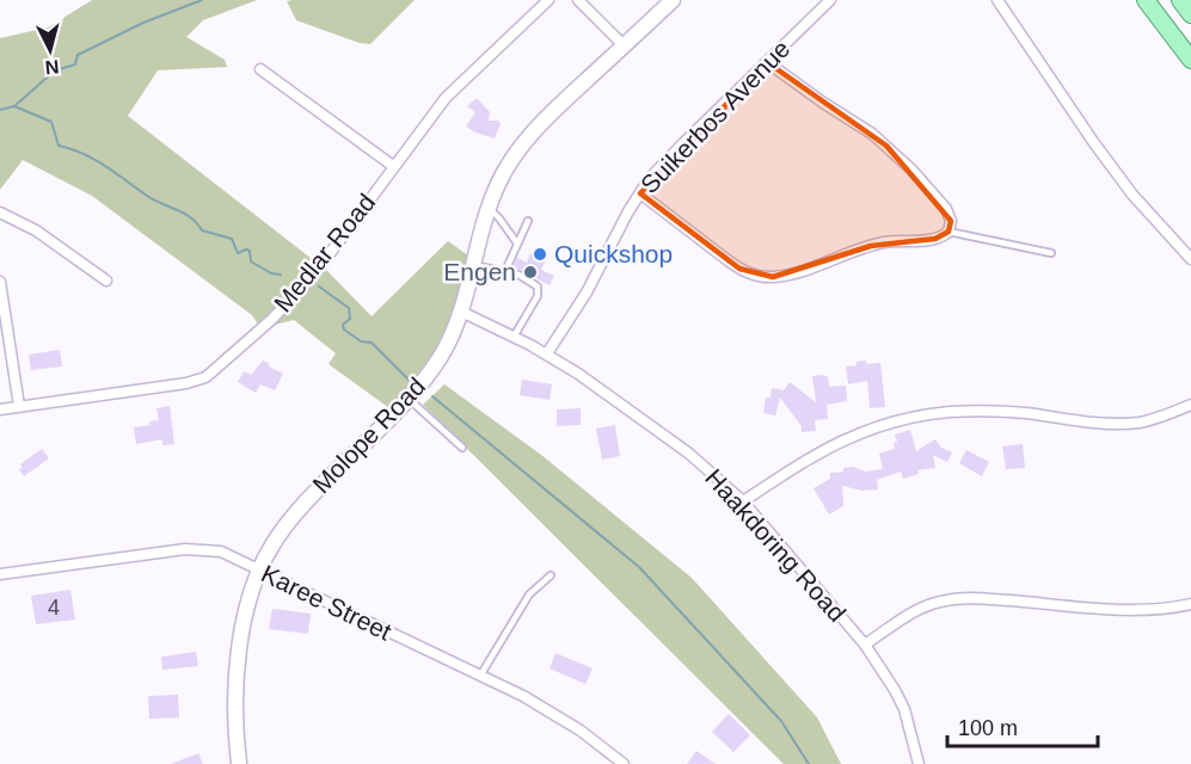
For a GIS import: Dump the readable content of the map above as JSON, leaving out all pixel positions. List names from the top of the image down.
{
  "streets": {
    "street": [
      "Suikerbos Avenue",
      "Medlar Road",
      "Molope Road",
      "Haakdoring Road",
      "Karee Street"
    ]
  },
  "crossings": [
    ["Suikerbos Avenue", "Haakdoring Road"],
    ["Molope Road", "Haakdoring Road"],
    ["Molope Road", "Karee Street"]
  ],
  "places": ["Quickshop", "Engen"],
  "house_numbers": ["4"],
  "scale_bar": "100 m",
  "north": "bottom"
}
